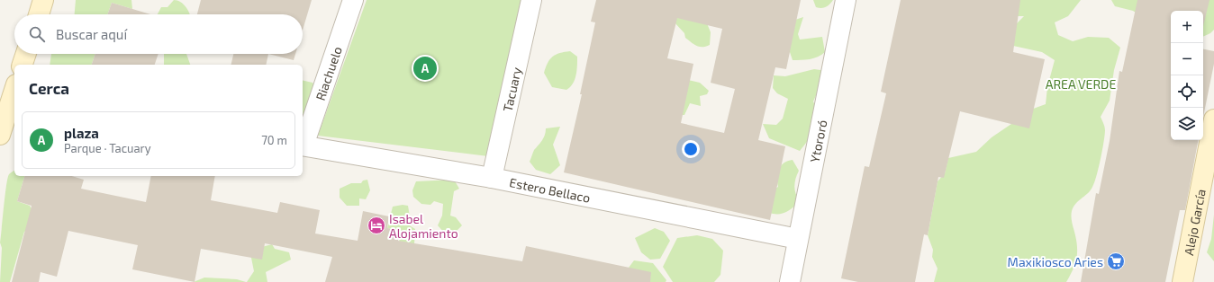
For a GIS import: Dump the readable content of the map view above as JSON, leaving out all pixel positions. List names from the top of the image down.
{
  "streets": {
    "street": [
      "Riachuelo",
      "Tacuary",
      "Ytororó",
      "Estero Bellaco",
      "Alejo García"
    ]
  },
  "crossings": [
    ["Riachuelo", "Estero Bellaco"],
    ["Tacuary", "Estero Bellaco"],
    ["Ytororó", "Estero Bellaco"]
  ],
  "parks": ["AREA VERDE"],
  "places": {
    "hotel": ["Isabel Alojamiento"],
    "supermarket": ["Maxikiosco Aries"]
  },
  "page": {
    "map_buttons": ["+", "−"],
    "search": "Buscar aquí",
    "pins": "A",
    "heading": "Cerca",
    "list": [
      {
        "mark": "A",
        "name": "plaza",
        "note": "Parque · Tacuary",
        "value": "70 m"
      }
    ]
  }
}
